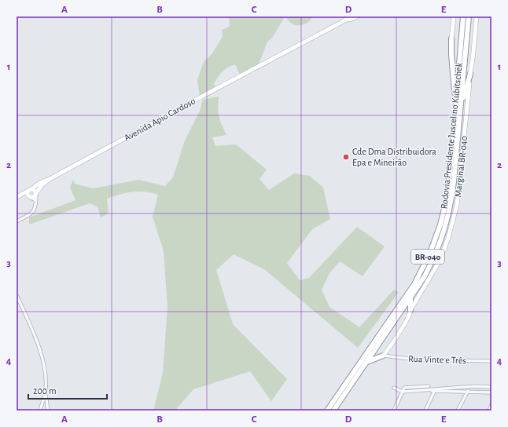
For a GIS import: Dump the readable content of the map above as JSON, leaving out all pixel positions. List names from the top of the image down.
{
  "streets": {
    "highway": ["Rodovia Presidente Juscelino Kubitschek", "BR-040"],
    "street": ["Avenida Apio Cardoso", "Marginal BR-040", "Rua Vinte e Três"]
  },
  "crossings": [
    ["Marginal BR-040", "Rua Vinte e Três"]
  ],
  "places": ["Cde Dma Distribuidora Epa e Mineirão"],
  "scale_bar": "200 m",
  "grid": {
    "columns": [
      "A",
      "B",
      "C",
      "D",
      "E"
    ],
    "rows": [
      "1",
      "2",
      "3",
      "4"
    ]
  }
}
